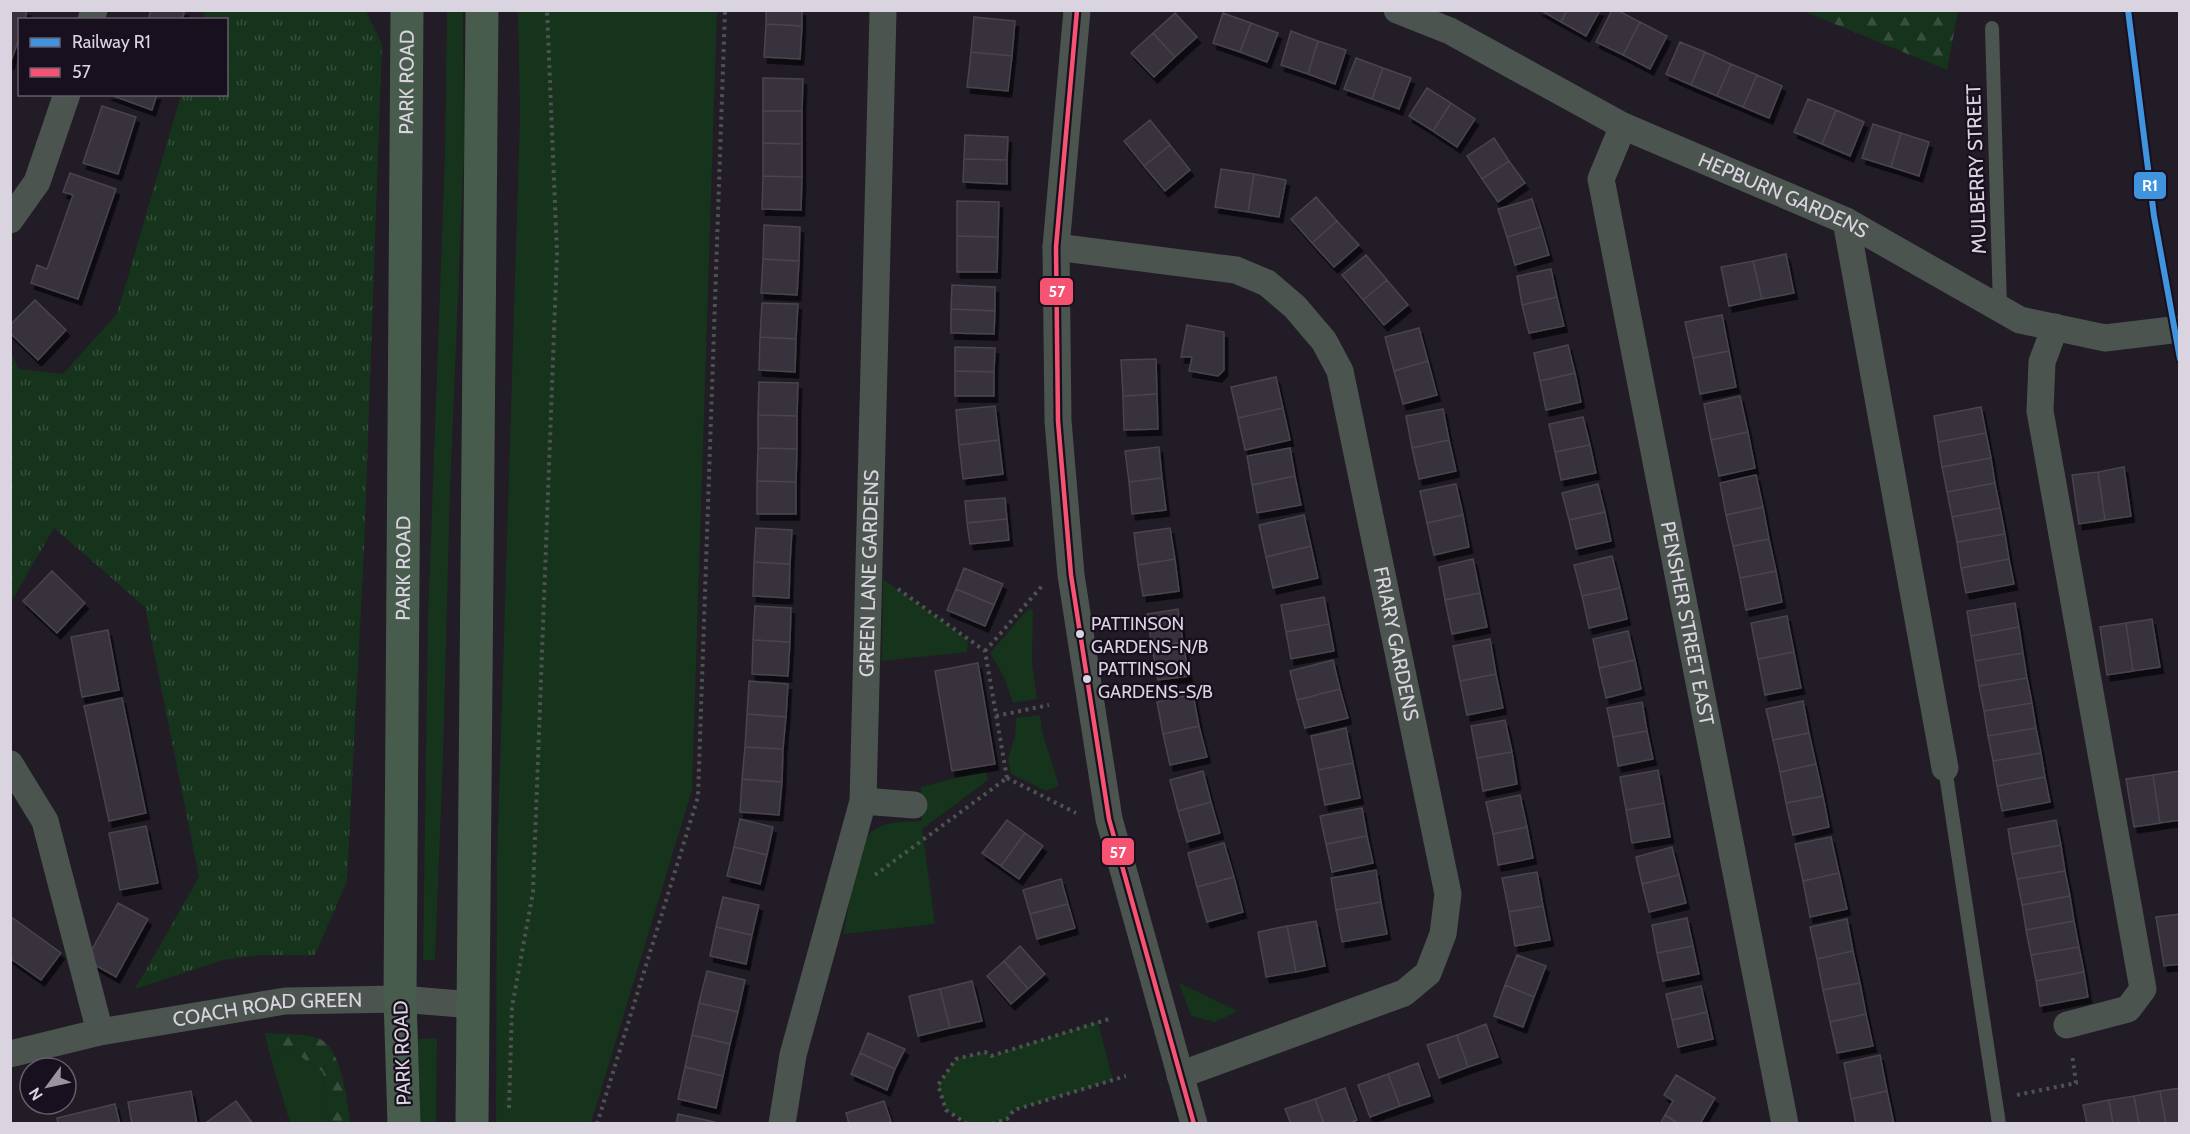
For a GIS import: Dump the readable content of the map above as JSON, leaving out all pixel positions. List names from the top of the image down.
{
  "streets": {
    "highway": ["PARK ROAD"],
    "street": [
      "HEPBURN GARDENS",
      "GREEN LANE GARDENS",
      "PENSHER STREET EAST",
      "FRIARY GARDENS",
      "COACH ROAD GREEN"
    ],
    "lane": ["MULBERRY STREET"]
  },
  "crossings": [
    ["PARK ROAD", "COACH ROAD GREEN"],
    ["MULBERRY STREET", "HEPBURN GARDENS"],
    ["HEPBURN GARDENS", "PENSHER STREET EAST"]
  ],
  "places": ["PATTINSON GARDENS-N/B", "PATTINSON GARDENS-S/B"],
  "lines": ["rail line R1", "transit line 57"],
  "legend": ["Railway R1", "57"],
  "north": "bottom left"
}
